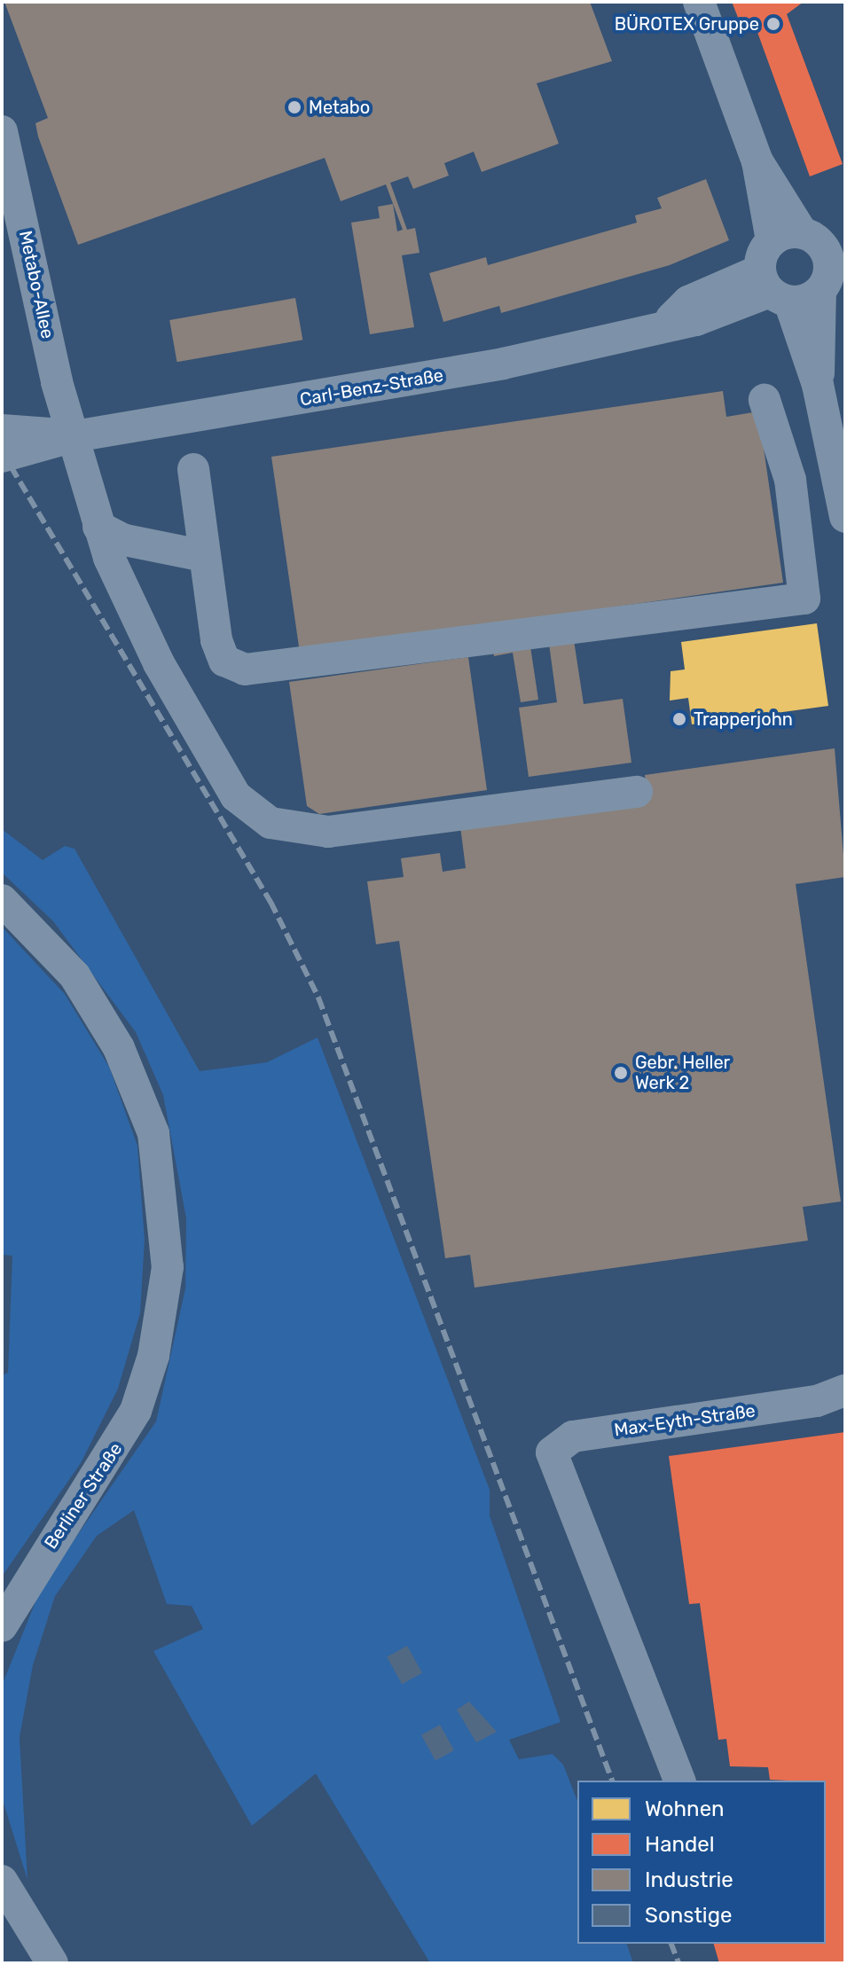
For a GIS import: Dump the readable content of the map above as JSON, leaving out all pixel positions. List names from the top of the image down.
{
  "streets": {
    "street": [
      "Metabo-Allee",
      "Carl-Benz-Straße",
      "Max-Eyth-Straße",
      "Berliner Straße"
    ]
  },
  "crossings": [
    ["Metabo-Allee", "Carl-Benz-Straße"]
  ],
  "places": [
    "BÜROTEX Gruppe",
    "Metabo",
    "Trapperjohn",
    "Gebr. Heller Werk 2"
  ],
  "legend": [
    "Wohnen",
    "Handel",
    "Industrie",
    "Sonstige"
  ]
}
